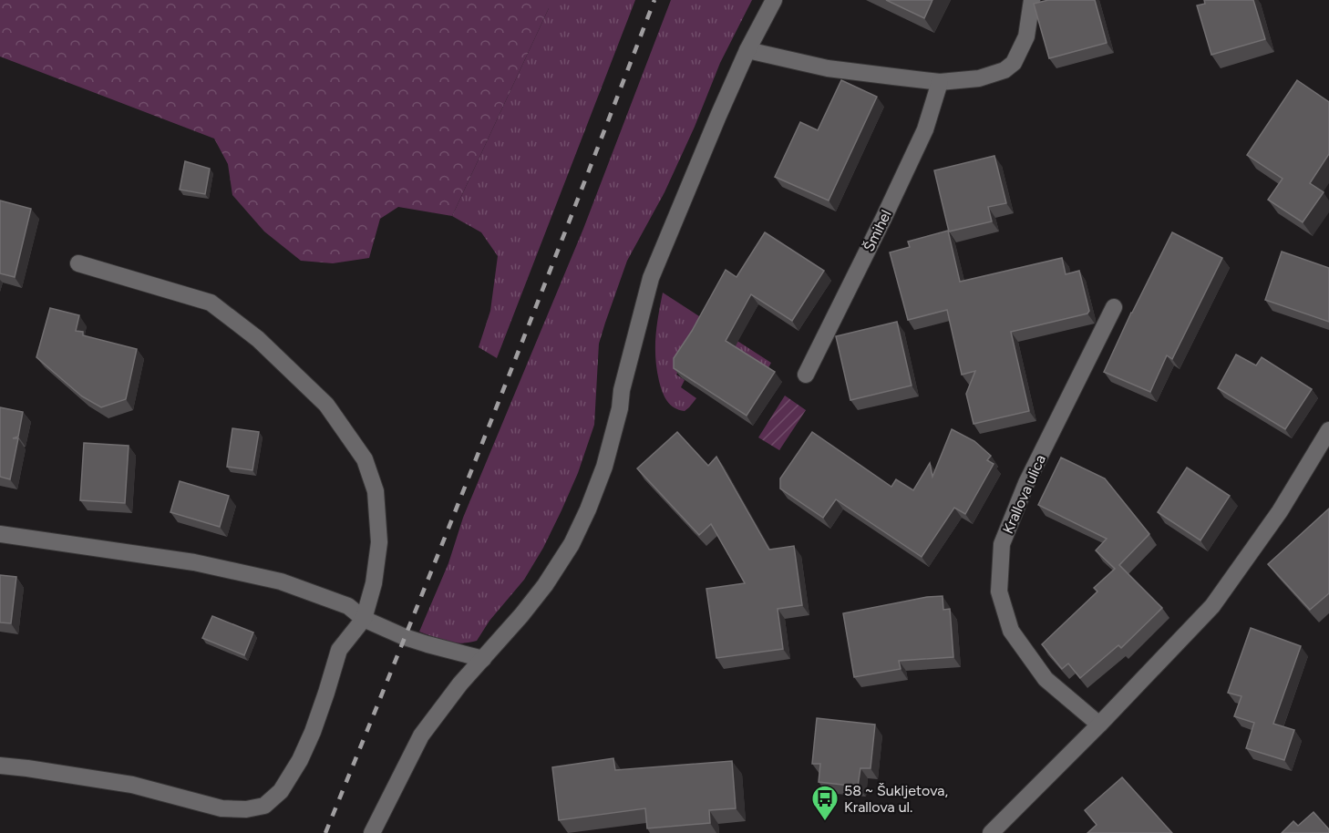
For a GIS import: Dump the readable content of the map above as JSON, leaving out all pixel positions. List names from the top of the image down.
{
  "streets": {
    "street": ["Šmihel", "Krallova ulica"]
  },
  "places": {
    "bus stop": ["58 ~ Šukljetova, Krallova ul."]
  }
}
